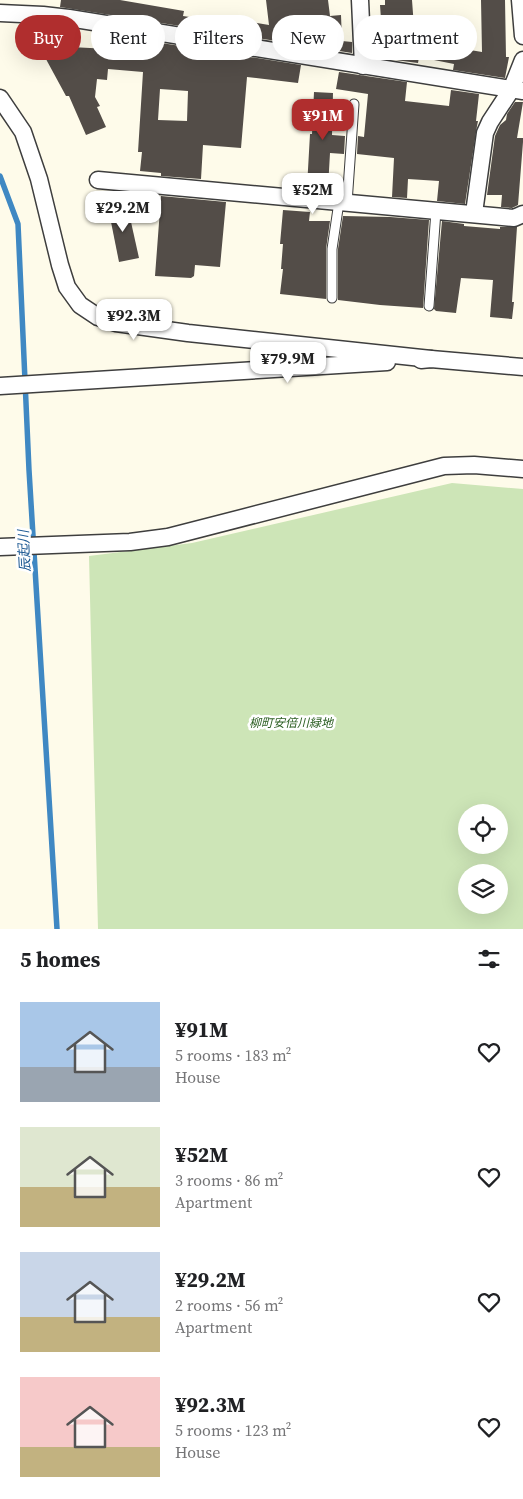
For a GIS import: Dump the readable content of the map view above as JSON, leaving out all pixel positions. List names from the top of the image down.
{
  "water": ["辰起川"],
  "parks": ["柳町安倍川緑地"],
  "page": {
    "chip": [
      "Buy",
      "Rent",
      "Filters",
      "New",
      "Apartment"
    ],
    "price": [
      "¥91M",
      "¥52M",
      "¥29.2M",
      "¥92.3M",
      "¥79.9M"
    ],
    "heading": "5 homes",
    "list": [
      {
        "name": "¥91M",
        "note": "5 rooms · 183 m² · House"
      },
      {
        "name": "¥52M",
        "note": "3 rooms · 86 m² · Apartment"
      },
      {
        "name": "¥29.2M",
        "note": "2 rooms · 56 m² · Apartment"
      },
      {
        "name": "¥92.3M",
        "note": "5 rooms · 123 m² · House"
      }
    ]
  }
}
